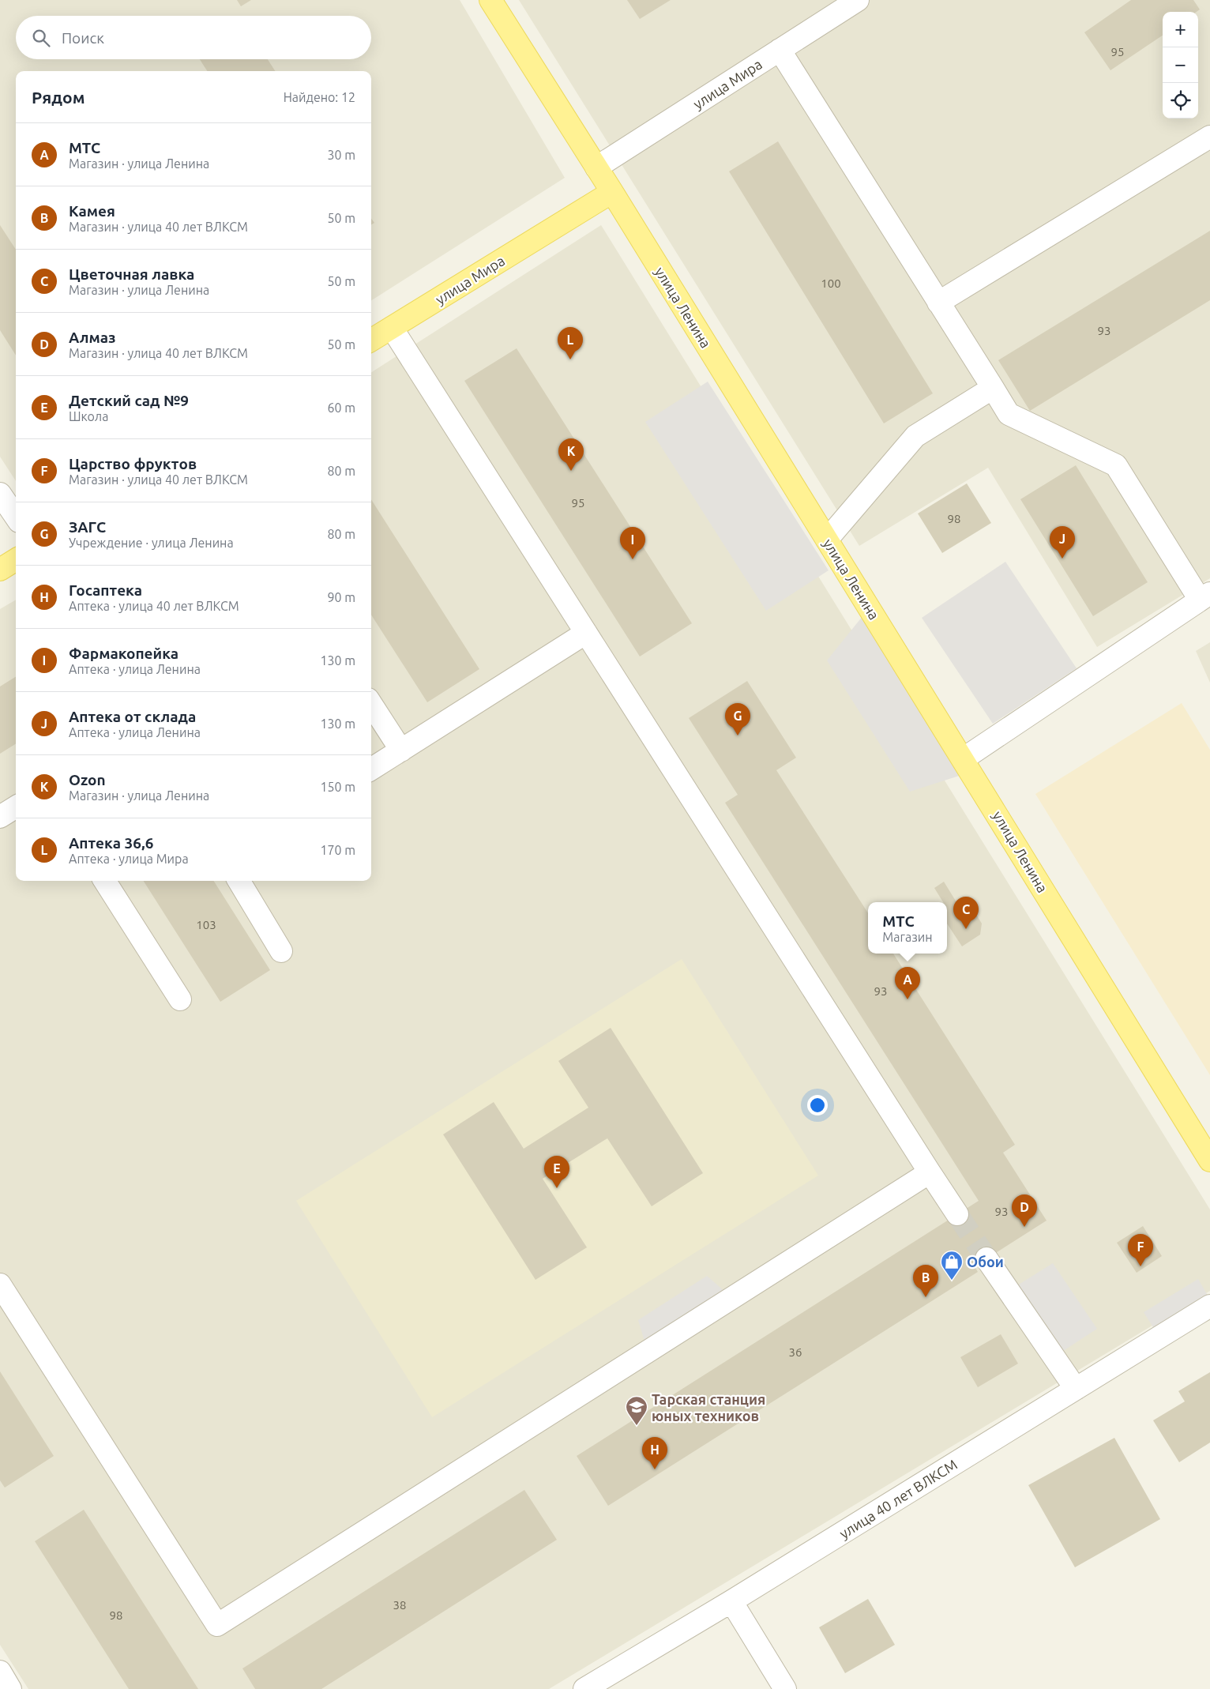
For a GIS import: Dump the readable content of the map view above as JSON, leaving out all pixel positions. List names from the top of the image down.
{
  "streets": {
    "main road": ["улица Мира", "улица Ленина"],
    "street": ["улица 40 лет ВЛКСМ"]
  },
  "crossings": [
    ["улица Мира", "улица Ленина"]
  ],
  "places": {
    "shop": ["Обои"],
    "school or university": ["Тарская станция юных техников"]
  },
  "house_numbers": [
    "95",
    "100",
    "93",
    "95",
    "98",
    "103",
    "93",
    "93",
    "36",
    "38",
    "98"
  ],
  "page": {
    "map_buttons": ["+", "−"],
    "search": "Поиск",
    "heading": ["Рядом", "Найдено: 12"],
    "list": [
      {
        "mark": "A",
        "name": "МТС",
        "note": "Магазин · улица Ленина",
        "value": "30 m"
      },
      {
        "mark": "B",
        "name": "Камея",
        "note": "Магазин · улица 40 лет ВЛКСМ",
        "value": "50 m"
      },
      {
        "mark": "C",
        "name": "Цветочная лавка",
        "note": "Магазин · улица Ленина",
        "value": "50 m"
      },
      {
        "mark": "D",
        "name": "Алмаз",
        "note": "Магазин · улица 40 лет ВЛКСМ",
        "value": "50 m"
      },
      {
        "mark": "E",
        "name": "Детский сад №9",
        "note": "Школа",
        "value": "60 m"
      },
      {
        "mark": "F",
        "name": "Царство фруктов",
        "note": "Магазин · улица 40 лет ВЛКСМ",
        "value": "80 m"
      },
      {
        "mark": "G",
        "name": "ЗАГС",
        "note": "Учреждение · улица Ленина",
        "value": "80 m"
      },
      {
        "mark": "H",
        "name": "Госаптека",
        "note": "Аптека · улица 40 лет ВЛКСМ",
        "value": "90 m"
      },
      {
        "mark": "I",
        "name": "Фармакопейка",
        "note": "Аптека · улица Ленина",
        "value": "130 m"
      },
      {
        "mark": "J",
        "name": "Аптека от склада",
        "note": "Аптека · улица Ленина",
        "value": "130 m"
      },
      {
        "mark": "K",
        "name": "Ozon",
        "note": "Магазин · улица Ленина",
        "value": "150 m"
      },
      {
        "mark": "L",
        "name": "Аптека 36,6",
        "note": "Аптека · улица Мира",
        "value": "170 m"
      }
    ],
    "pins": [
      "L",
      "K",
      "J",
      "I",
      "G",
      "C",
      "A",
      "E",
      "D",
      "F",
      "B",
      "H"
    ],
    "popup": ["МТС", "Магазин"]
  }
}
